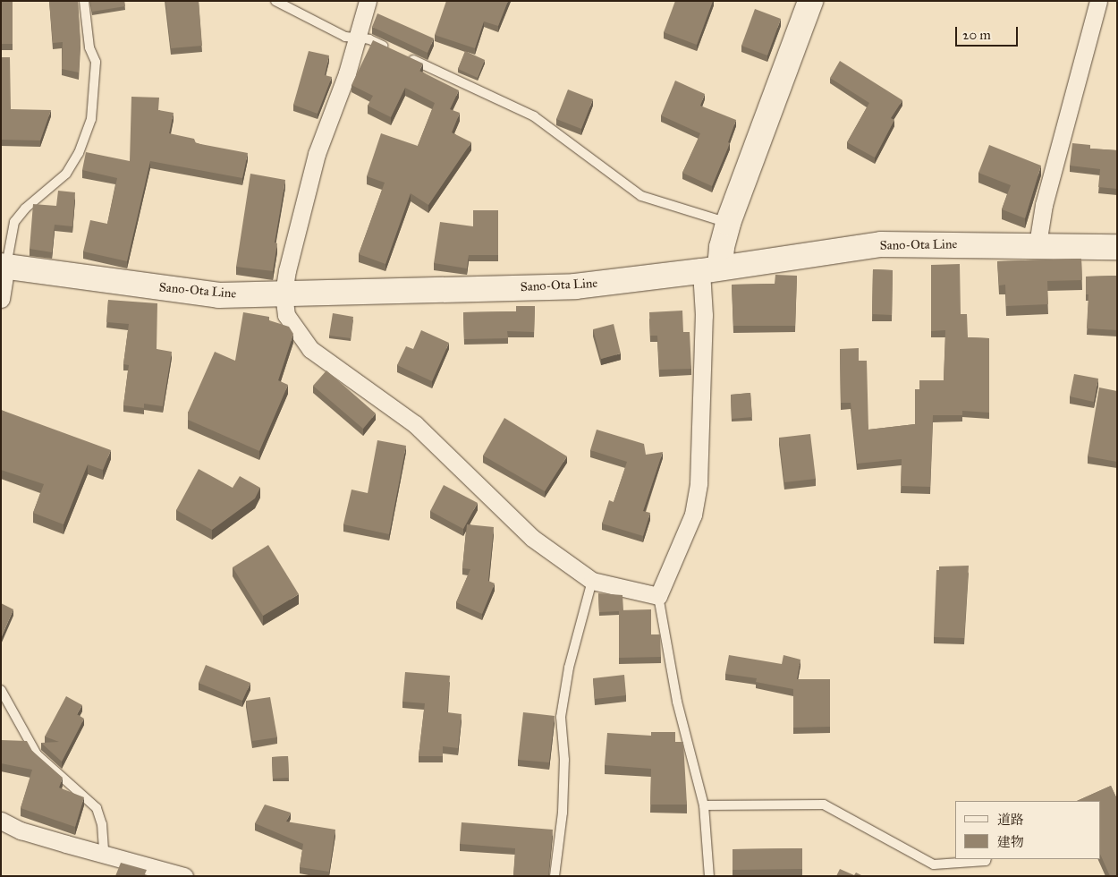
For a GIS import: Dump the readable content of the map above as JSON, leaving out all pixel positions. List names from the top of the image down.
{
  "streets": {
    "main road": ["Sano-Ota Line"]
  },
  "legend": ["道路", "建物"],
  "scale_bar": "20 m"
}
